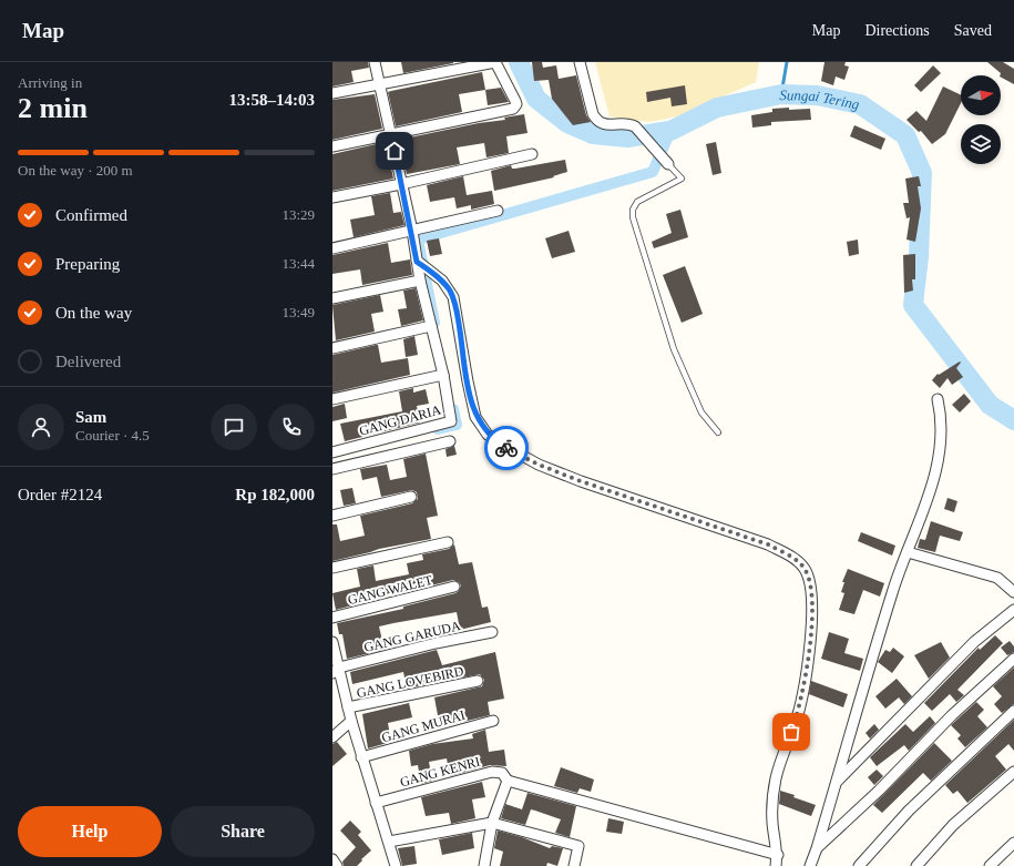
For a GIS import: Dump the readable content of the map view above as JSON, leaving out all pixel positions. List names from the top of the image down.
{
  "streets": {
    "street": [
      "GANG DARIA",
      "GANG WALET",
      "GANG GARUDA",
      "GANG LOVEBIRD",
      "GANG MURAI",
      "GANG KENRI"
    ]
  },
  "water": ["Sungai Tering"],
  "north": "right",
  "page": {
    "header": "Map",
    "nav": ["Map", "Directions", "Saved"],
    "heading": ["2 min", "Arriving in", "13:58–14:03"],
    "panel": [
      "Sam",
      "Courier · 4.5",
      "Order #2124",
      "Rp 182,000"
    ],
    "bar": "On the way · 200 m",
    "list": [
      ["Confirmed", "13:29"],
      ["Preparing", "13:44"],
      ["On the way", "13:49"],
      "Delivered"
    ],
    "buttons": ["Help", "Share"]
  }
}
